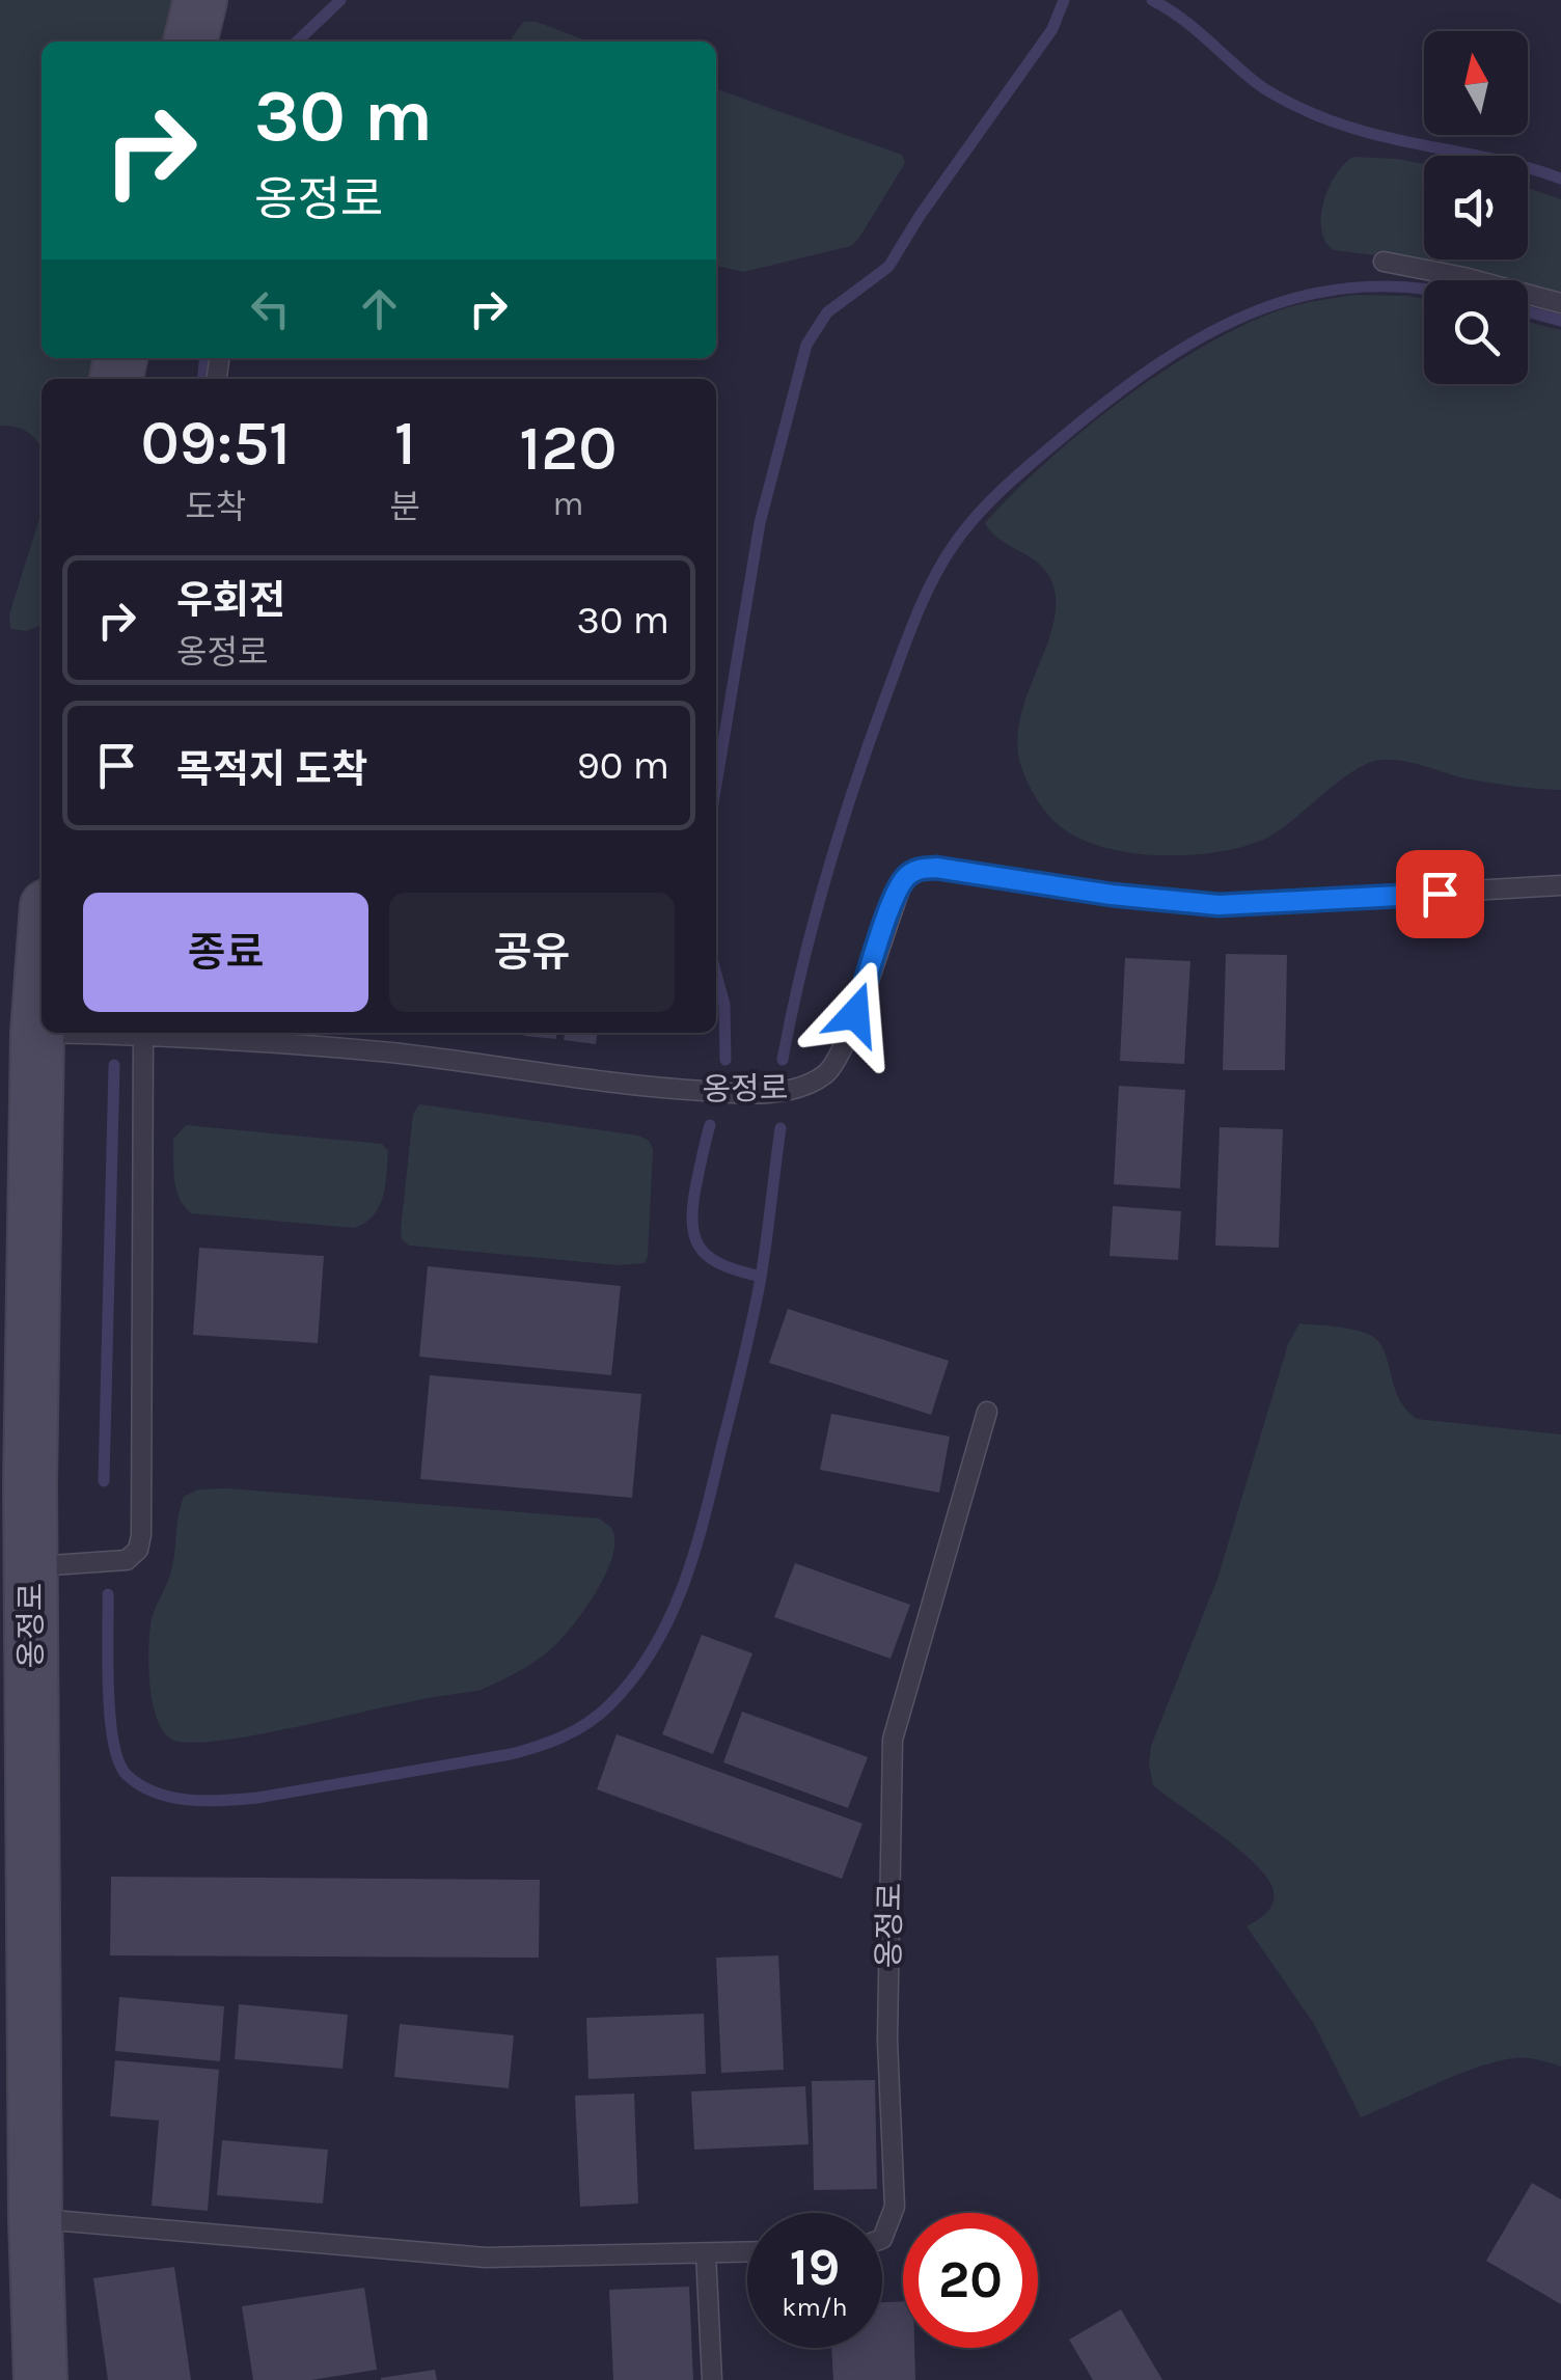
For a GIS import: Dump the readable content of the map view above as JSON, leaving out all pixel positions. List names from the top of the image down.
{
  "streets": {
    "street": ["옹정로"]
  },
  "north": "top",
  "page": {
    "turn": ["30 m", "옹정로"],
    "eta": [
      "09:51",
      "도착",
      "1",
      "분",
      "120",
      "m"
    ],
    "list": [
      {
        "name": "우회전",
        "note": "옹정로",
        "value": "30 m"
      },
      {
        "name": "목적지 도착",
        "value": "90 m"
      }
    ],
    "buttons": ["종료", "공유"],
    "speed": "19 km/h",
    "limit": "20"
  }
}
